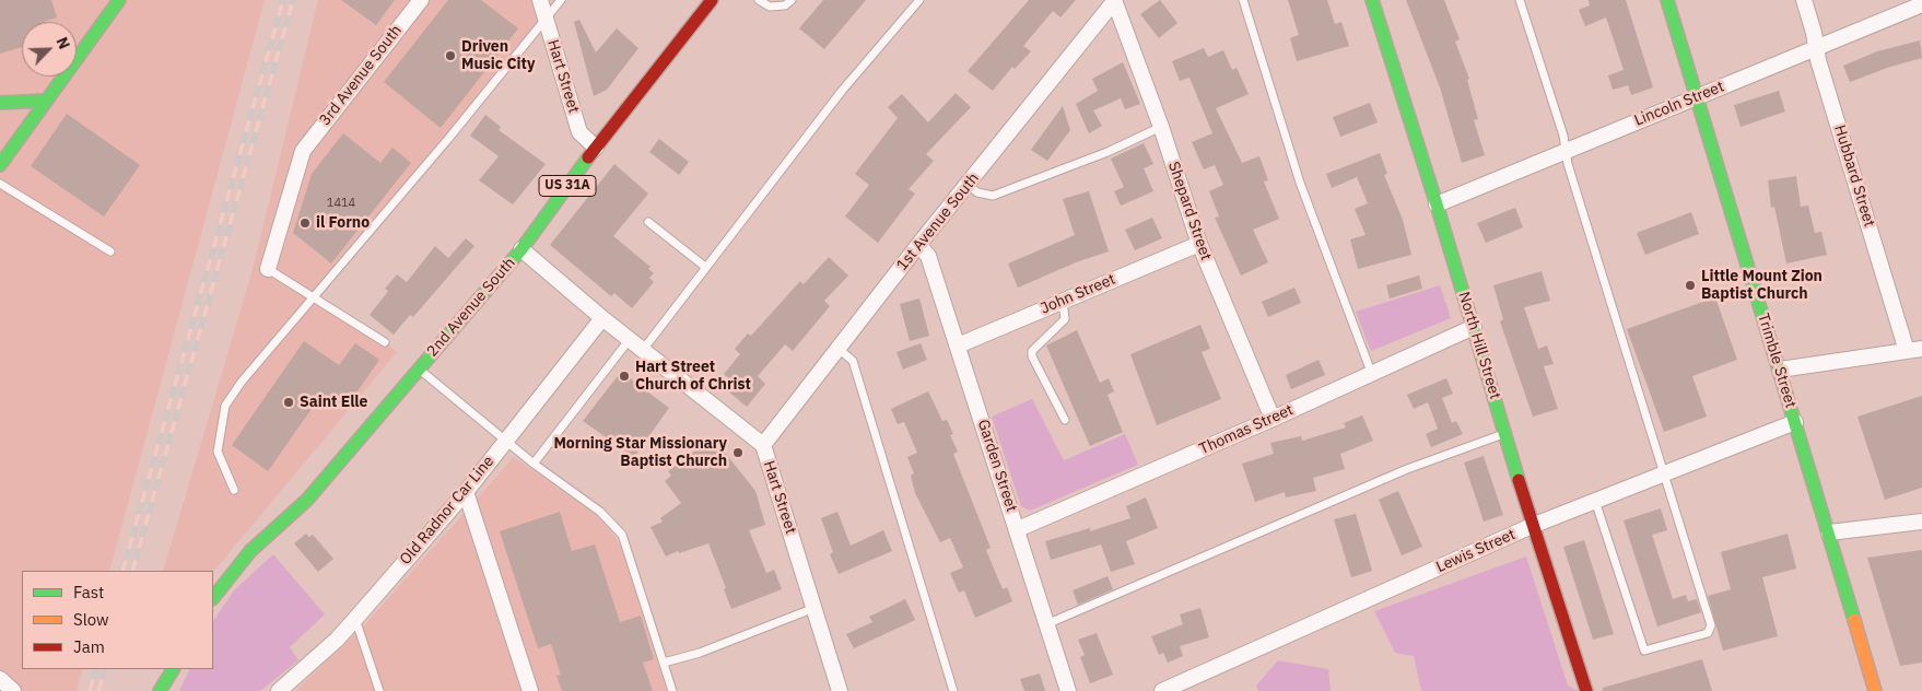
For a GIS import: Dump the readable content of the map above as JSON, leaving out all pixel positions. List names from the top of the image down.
{
  "streets": {
    "street": [
      "3rd Avenue South",
      "Hart Street",
      "Lincoln Street",
      "Hubbard Street",
      "US 31A",
      "Shepard Street",
      "1st Avenue South",
      "John Street",
      "2nd Avenue South",
      "North Hill Street",
      "Trimble Street",
      "Thomas Street",
      "Garden Street",
      "Old Radnor Car Line",
      "Lewis Street"
    ]
  },
  "crossings": [
    ["Hart Street", "1st Avenue South"],
    ["Hart Street", "2nd Avenue South"],
    ["Hart Street", "Old Radnor Car Line"],
    ["Lincoln Street", "Hubbard Street"],
    ["Lincoln Street", "North Hill Street"],
    ["Lincoln Street", "Trimble Street"],
    ["Shepard Street", "1st Avenue South"],
    ["Shepard Street", "John Street"],
    ["Shepard Street", "Thomas Street"],
    ["1st Avenue South", "Garden Street"],
    ["John Street", "Garden Street"],
    ["North Hill Street", "Thomas Street"],
    ["North Hill Street", "Lewis Street"],
    ["Trimble Street", "Lewis Street"],
    ["Thomas Street", "Garden Street"]
  ],
  "places": [
    "Driven Music City",
    "il Forno",
    "Little Mount Zion Baptist Church",
    "Hart Street Church of Christ",
    "Saint Elle",
    "Morning Star Missionary Baptist Church"
  ],
  "house_numbers": ["1414"],
  "legend": ["Fast", "Slow", "Jam"],
  "north": "top right"
}
